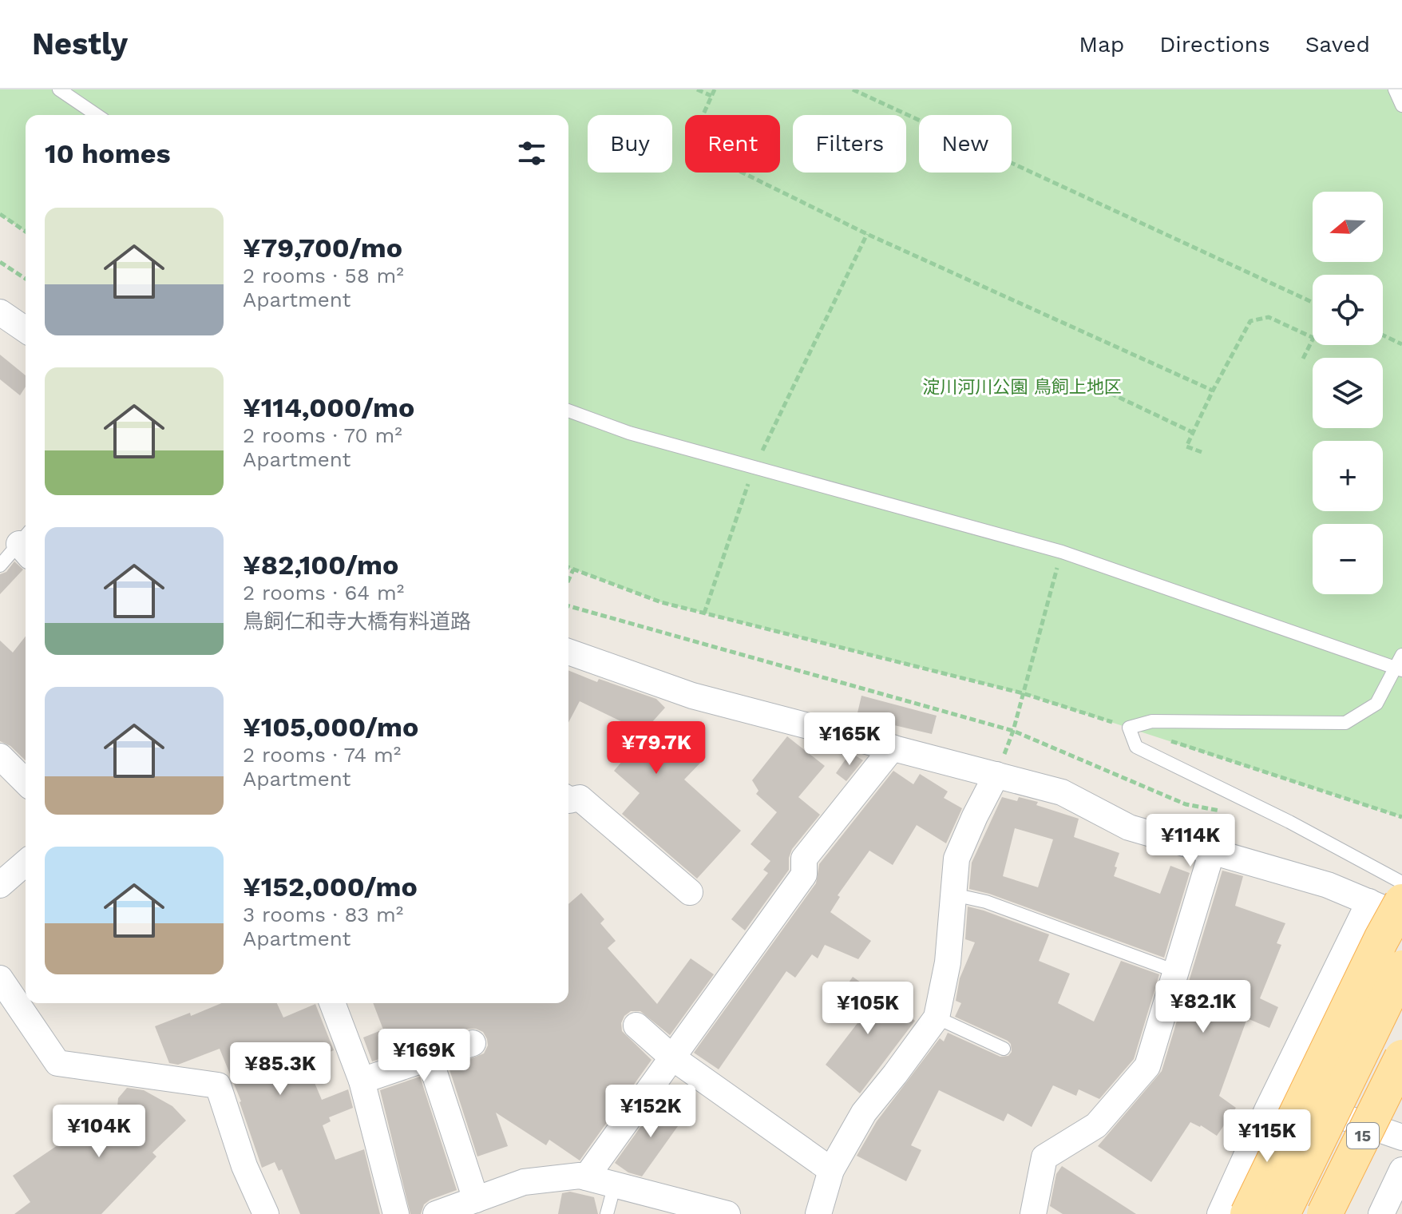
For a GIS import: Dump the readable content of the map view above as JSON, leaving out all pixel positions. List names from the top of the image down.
{
  "streets": {
    "main road": ["15"]
  },
  "parks": ["淀川河川公園 鳥飼上地区"],
  "north": "left",
  "page": {
    "header": "Nestly",
    "nav": ["Map", "Directions", "Saved"],
    "chip": [
      "Buy",
      "Rent",
      "Filters",
      "New"
    ],
    "heading": "10 homes",
    "map_buttons": ["+", "−"],
    "list": [
      {
        "name": "¥79,700/mo",
        "note": "2 rooms · 58 m² · Apartment"
      },
      {
        "name": "¥114,000/mo",
        "note": "2 rooms · 70 m² · Apartment"
      },
      {
        "name": "¥82,100/mo",
        "note": "2 rooms · 64 m² · 鳥飼仁和寺大橋有料道路"
      },
      {
        "name": "¥105,000/mo",
        "note": "2 rooms · 74 m² · Apartment"
      },
      {
        "name": "¥152,000/mo",
        "note": "3 rooms · 83 m² · Apartment"
      }
    ],
    "price": [
      "¥165K",
      "¥79.7K",
      "¥114K",
      "¥82.1K",
      "¥105K",
      "¥169K",
      "¥85.3K",
      "¥152K",
      "¥104K",
      "¥115K"
    ]
  }
}
